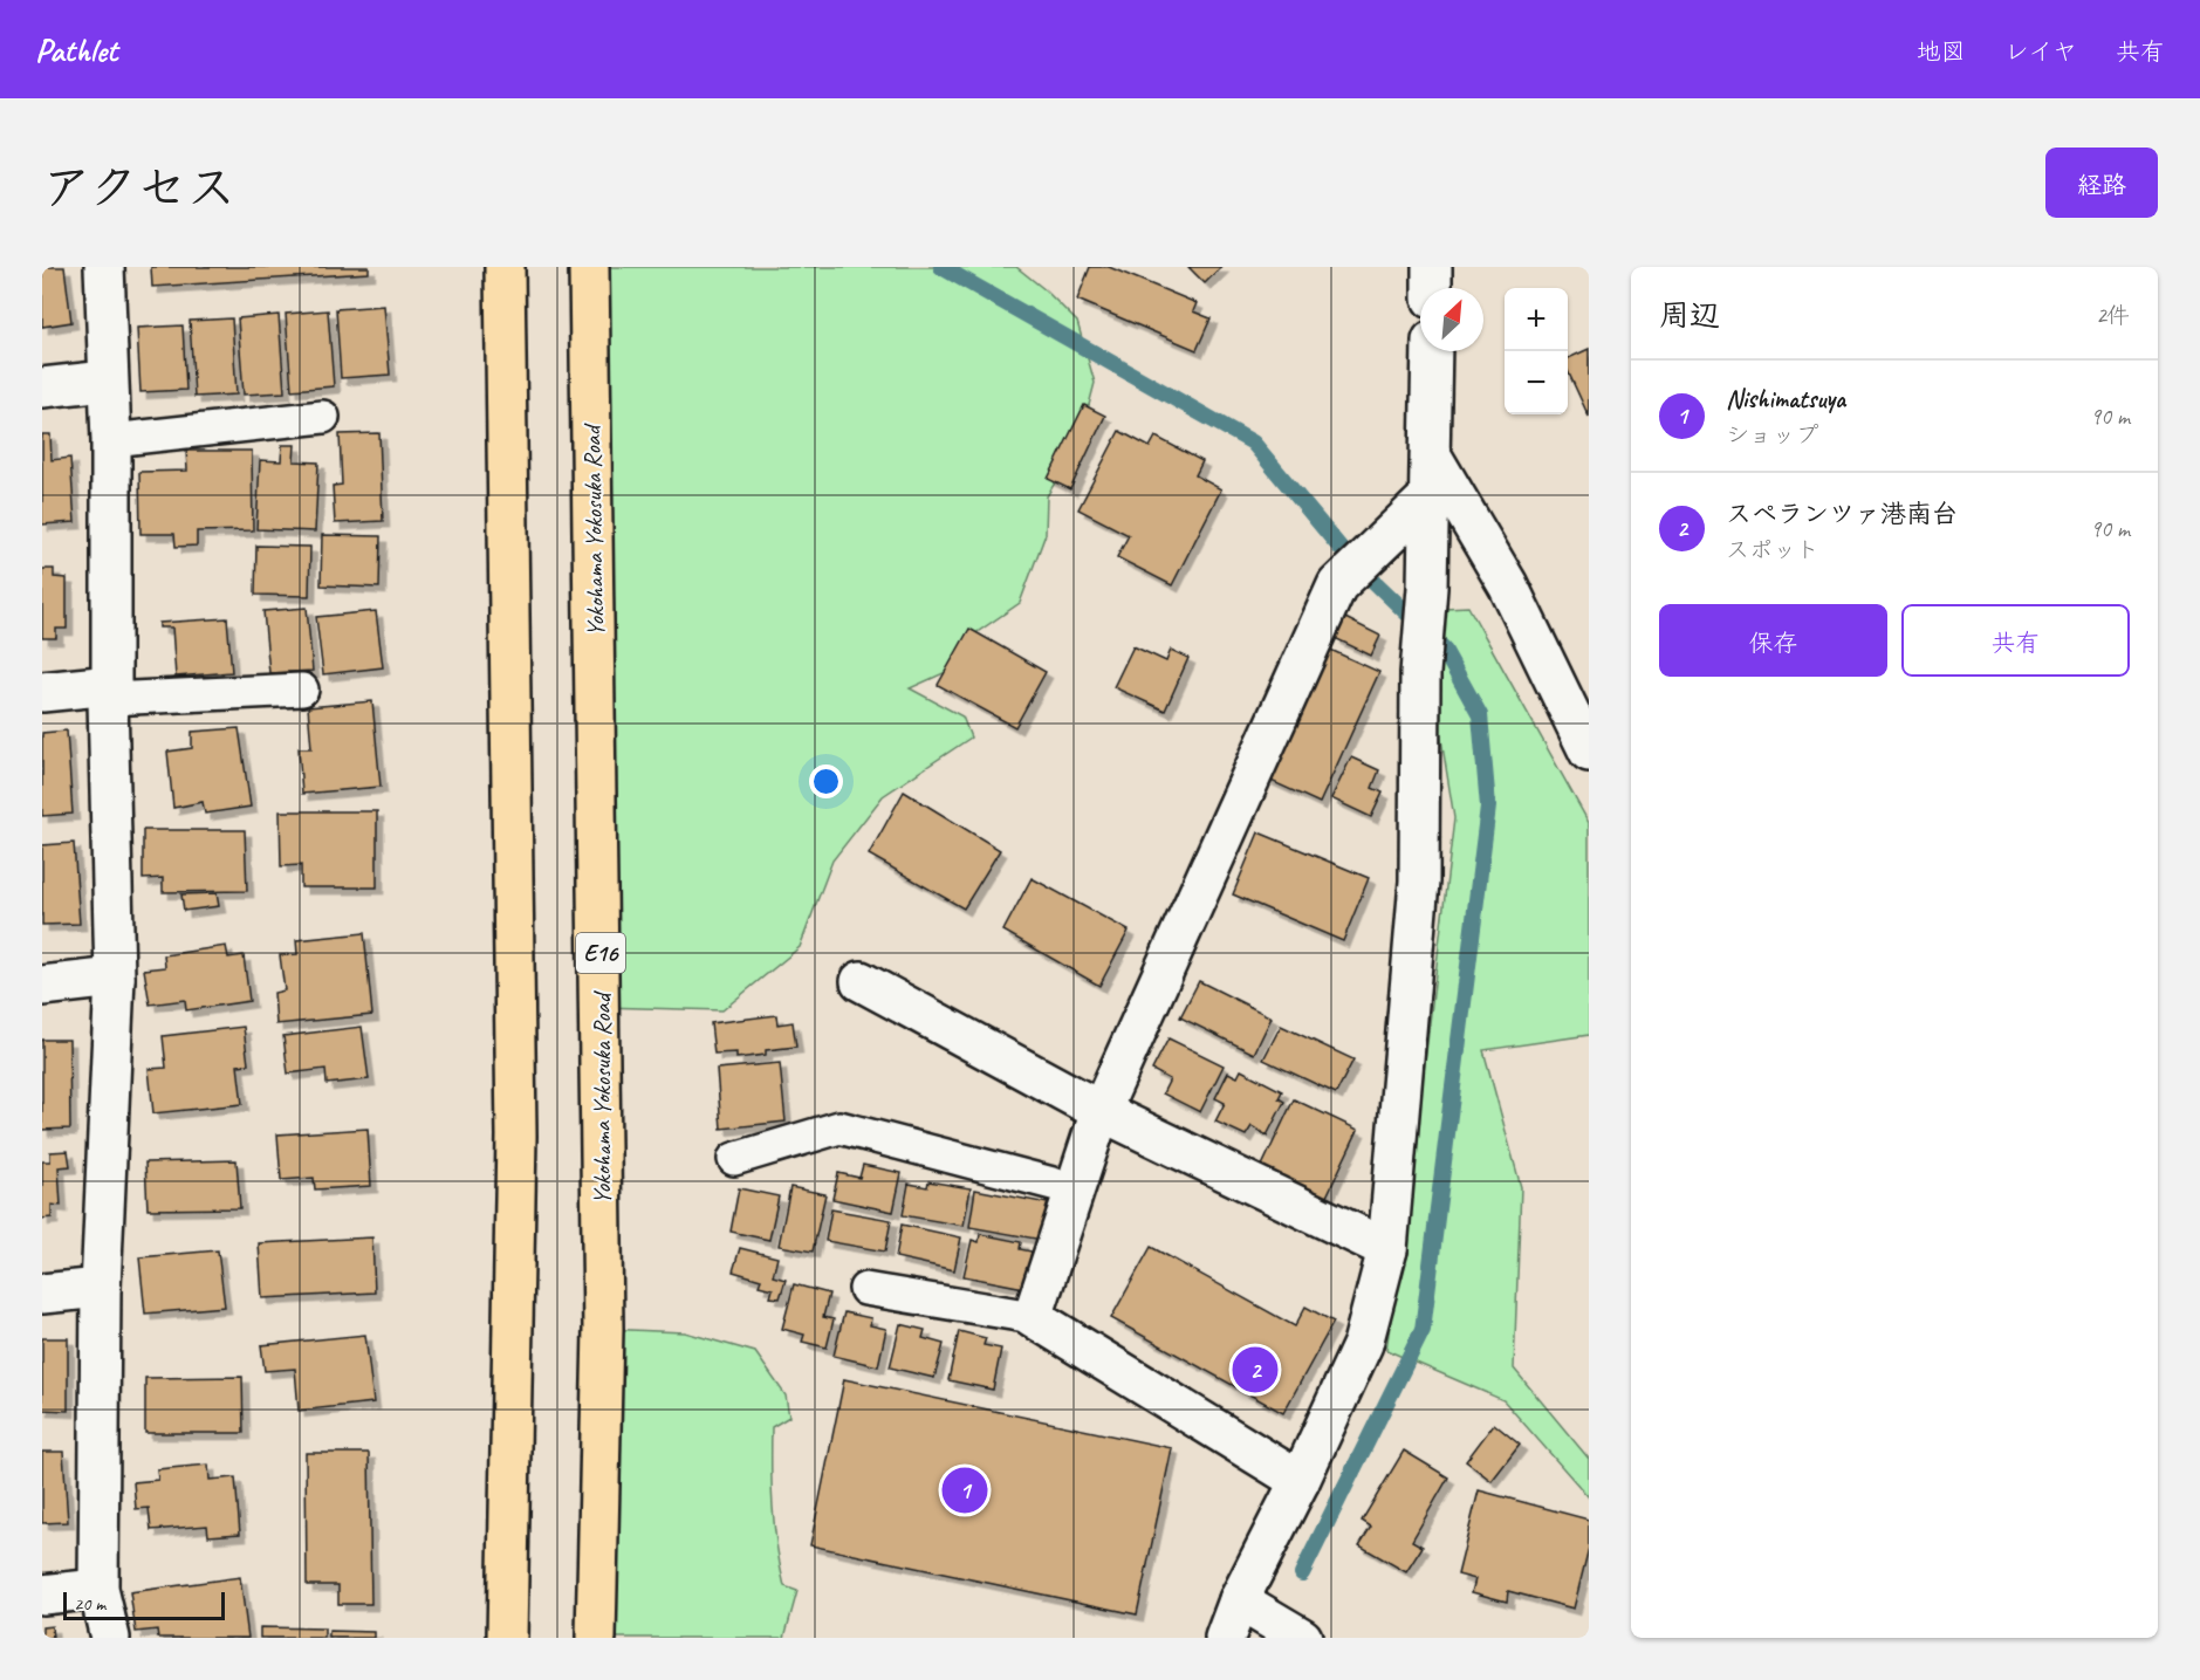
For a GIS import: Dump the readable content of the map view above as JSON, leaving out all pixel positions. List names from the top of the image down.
{
  "streets": {
    "highway": ["Yokohama Yokosuka Road", "E16"]
  },
  "scale_bar": "20 m",
  "north": "top right",
  "page": {
    "header": "Pathlet",
    "nav": ["地図", "レイヤ", "共有"],
    "title": "アクセス",
    "buttons": [
      "経路",
      ["保存", "共有"]
    ],
    "heading": ["周辺", "2件"],
    "map_buttons": ["+", "−"],
    "list": [
      {
        "mark": "1",
        "name": "Nishimatsuya",
        "note": "ショップ",
        "value": "90 m"
      },
      {
        "mark": "2",
        "name": "スペランツァ港南台",
        "note": "スポット",
        "value": "90 m"
      }
    ],
    "pins": ["2", "1"],
    "scale": "20 m"
  }
}
